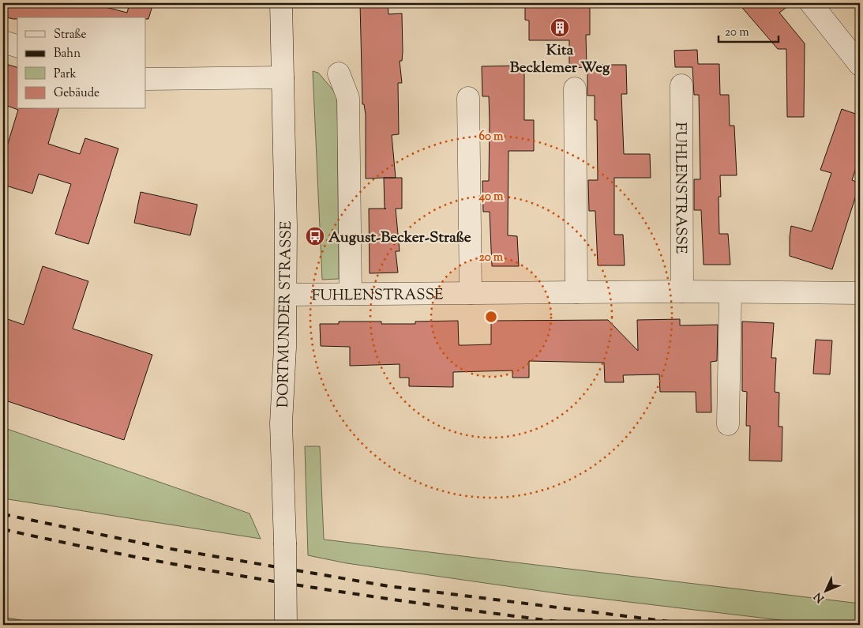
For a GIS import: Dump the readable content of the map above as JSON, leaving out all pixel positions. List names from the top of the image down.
{
  "streets": {
    "street": ["FUHLENSTRASSE", "DORTMUNDER STRASSE"]
  },
  "crossings": [
    ["FUHLENSTRASSE", "DORTMUNDER STRASSE"]
  ],
  "places": {
    "building": ["Kita Becklemer Weg"],
    "bus stop": ["August-Becker-Straße"]
  },
  "legend": [
    "Straße",
    "Bahn",
    "Park",
    "Gebäude"
  ],
  "scale_bar": "20 m",
  "north": "bottom left",
  "rings": ["60 m", "40 m", "20 m"]
}
